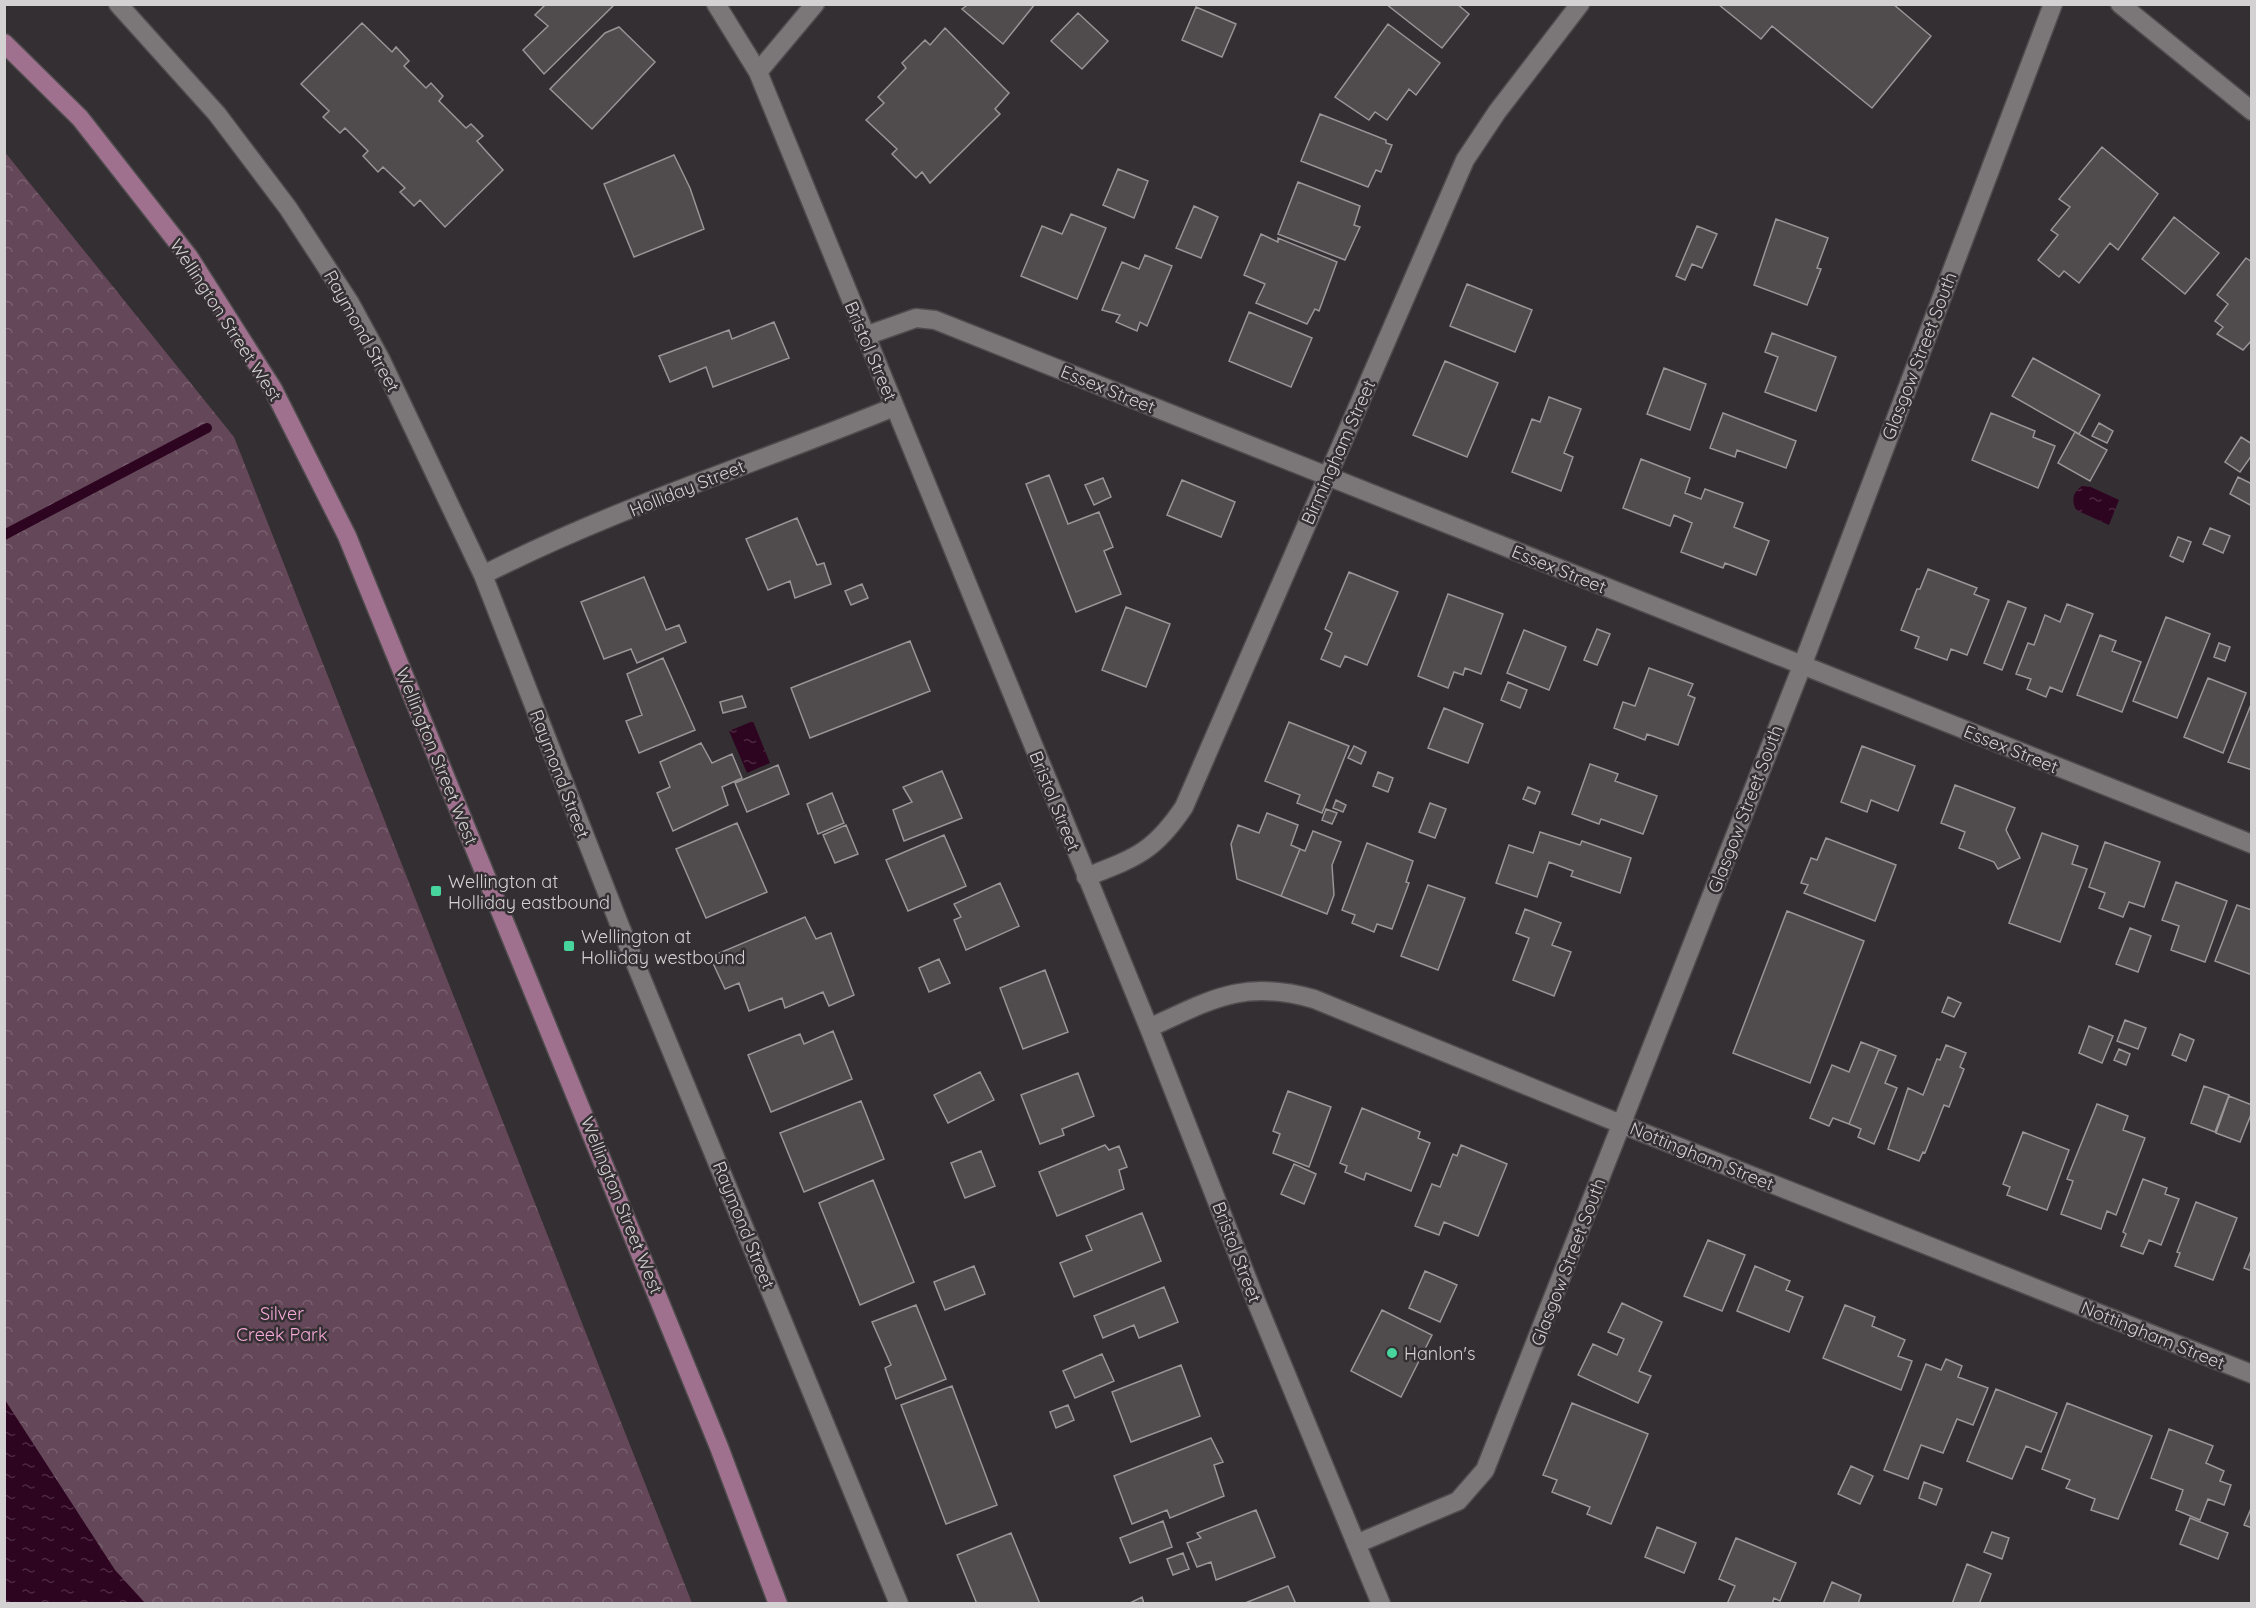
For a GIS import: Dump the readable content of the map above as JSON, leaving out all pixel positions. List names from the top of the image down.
{
  "streets": {
    "main road": ["Wellington Street West"],
    "street": [
      "Raymond Street",
      "Bristol Street",
      "Glasgow Street South",
      "Essex Street",
      "Birmingham Street",
      "Holliday Street",
      "Nottingham Street"
    ]
  },
  "crossings": [
    ["Raymond Street", "Holliday Street"],
    ["Bristol Street", "Glasgow Street South"],
    ["Bristol Street", "Essex Street"],
    ["Bristol Street", "Birmingham Street"],
    ["Bristol Street", "Holliday Street"],
    ["Bristol Street", "Nottingham Street"],
    ["Glasgow Street South", "Essex Street"],
    ["Glasgow Street South", "Nottingham Street"],
    ["Essex Street", "Birmingham Street"]
  ],
  "parks": ["Silver Creek Park"],
  "places": {
    "transit": ["Wellington at Holliday eastbound", "Wellington at Holliday westbound"],
    "other": ["Hanlon's"]
  }
}
